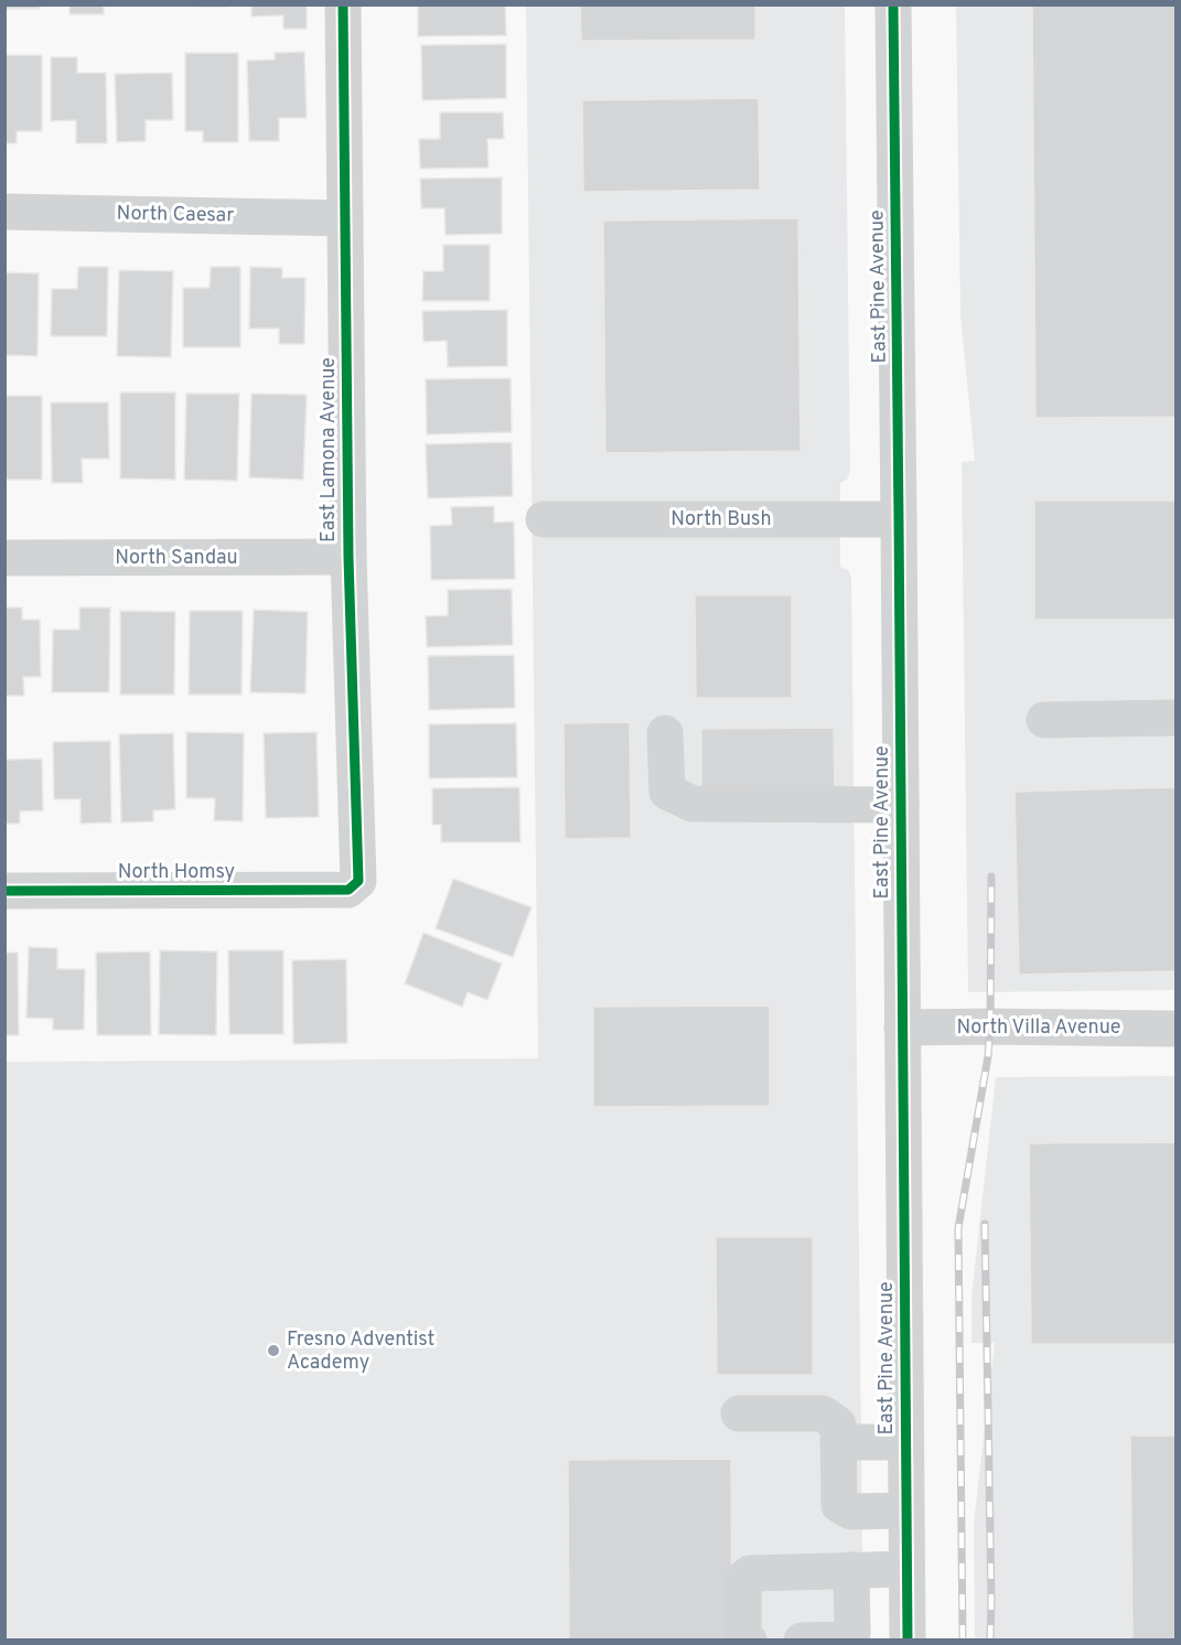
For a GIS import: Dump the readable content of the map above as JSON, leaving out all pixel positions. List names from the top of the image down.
{
  "streets": {
    "street": [
      "North Caesar",
      "East Pine Avenue",
      "East Lamona Avenue",
      "North Bush",
      "North Sandau",
      "North Homsy",
      "North Villa Avenue"
    ]
  },
  "crossings": [
    ["North Caesar", "East Lamona Avenue"],
    ["East Pine Avenue", "North Bush"],
    ["East Pine Avenue", "North Villa Avenue"],
    ["East Lamona Avenue", "North Sandau"],
    ["East Lamona Avenue", "North Homsy"]
  ],
  "places": ["Fresno Adventist Academy"]
}
